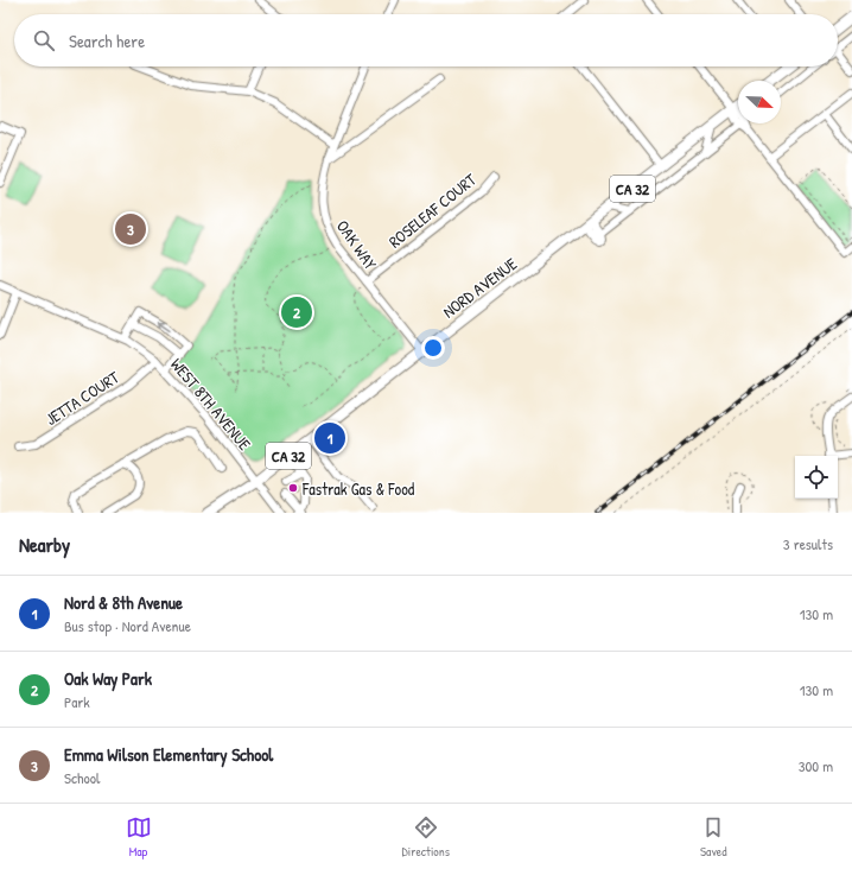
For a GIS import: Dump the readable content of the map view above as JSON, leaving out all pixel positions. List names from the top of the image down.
{
  "streets": {
    "main road": ["CA 32", "NORD AVENUE"],
    "street": [
      "ROSELEAF COURT",
      "OAK WAY",
      "JETTA COURT",
      "WEST 8TH AVENUE"
    ]
  },
  "crossings": [
    ["ROSELEAF COURT", "OAK WAY"],
    ["OAK WAY", "NORD AVENUE"],
    ["NORD AVENUE", "WEST 8TH AVENUE"],
    ["JETTA COURT", "WEST 8TH AVENUE"]
  ],
  "places": ["Fastrak Gas & Food"],
  "north": "bottom right",
  "page": {
    "search": "Search here",
    "pins": ["3", "2", "1"],
    "heading": ["Nearby", "3 results"],
    "list": [
      {
        "mark": "1",
        "name": "Nord & 8th Avenue",
        "note": "Bus stop · Nord Avenue",
        "value": "130 m"
      },
      {
        "mark": "2",
        "name": "Oak Way Park",
        "note": "Park",
        "value": "130 m"
      },
      {
        "mark": "3",
        "name": "Emma Wilson Elementary School",
        "note": "School",
        "value": "300 m"
      }
    ],
    "nav": ["Map", "Directions", "Saved"]
  }
}
